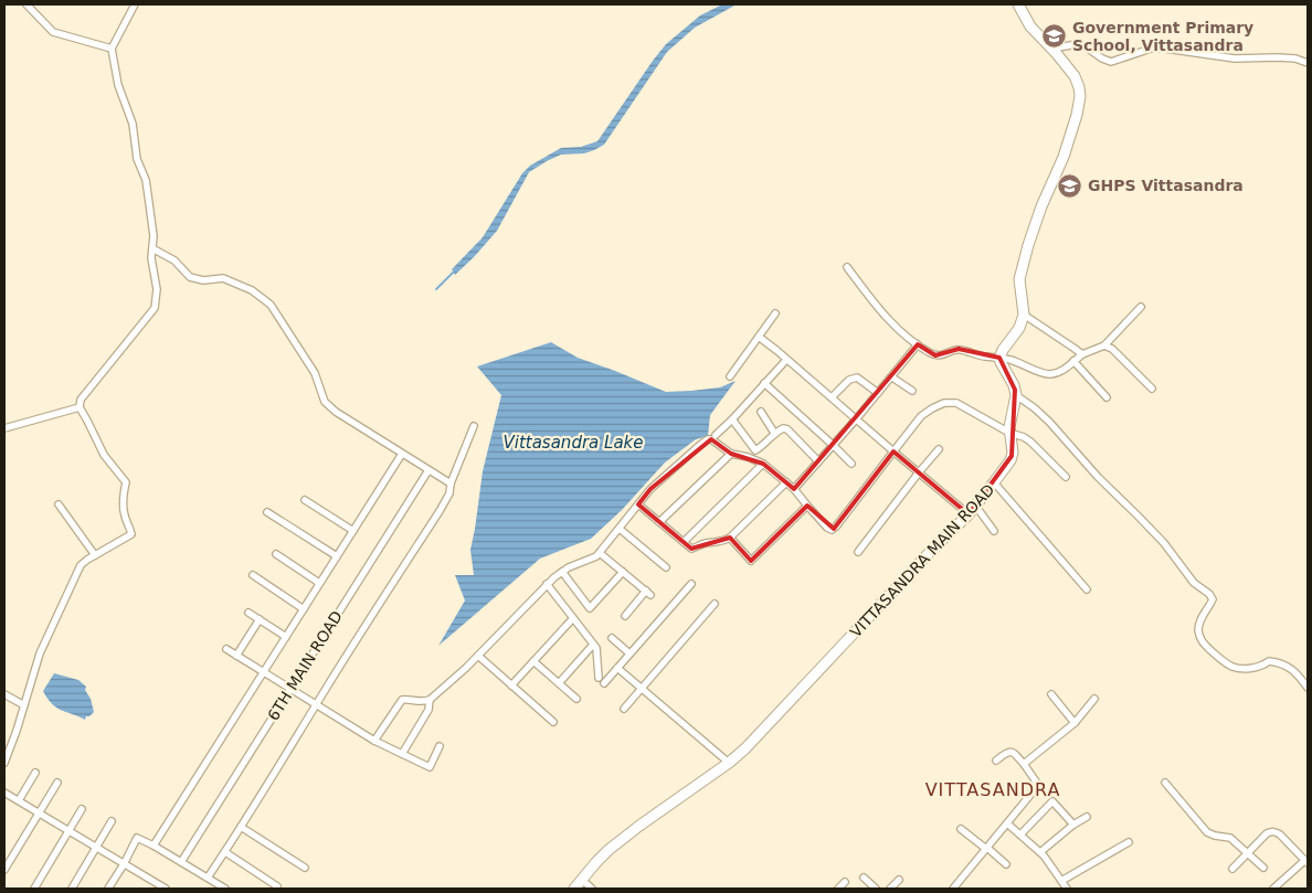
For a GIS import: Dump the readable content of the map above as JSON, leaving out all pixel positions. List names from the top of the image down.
{
  "streets": {
    "street": ["VITTASANDRA MAIN ROAD", "6TH MAIN ROAD"]
  },
  "districts": ["VITTASANDRA"],
  "water": ["Vittasandra Lake"],
  "places": {
    "school or university": ["Government Primary School, Vittasandra", "GHPS Vittasandra"]
  }
}
